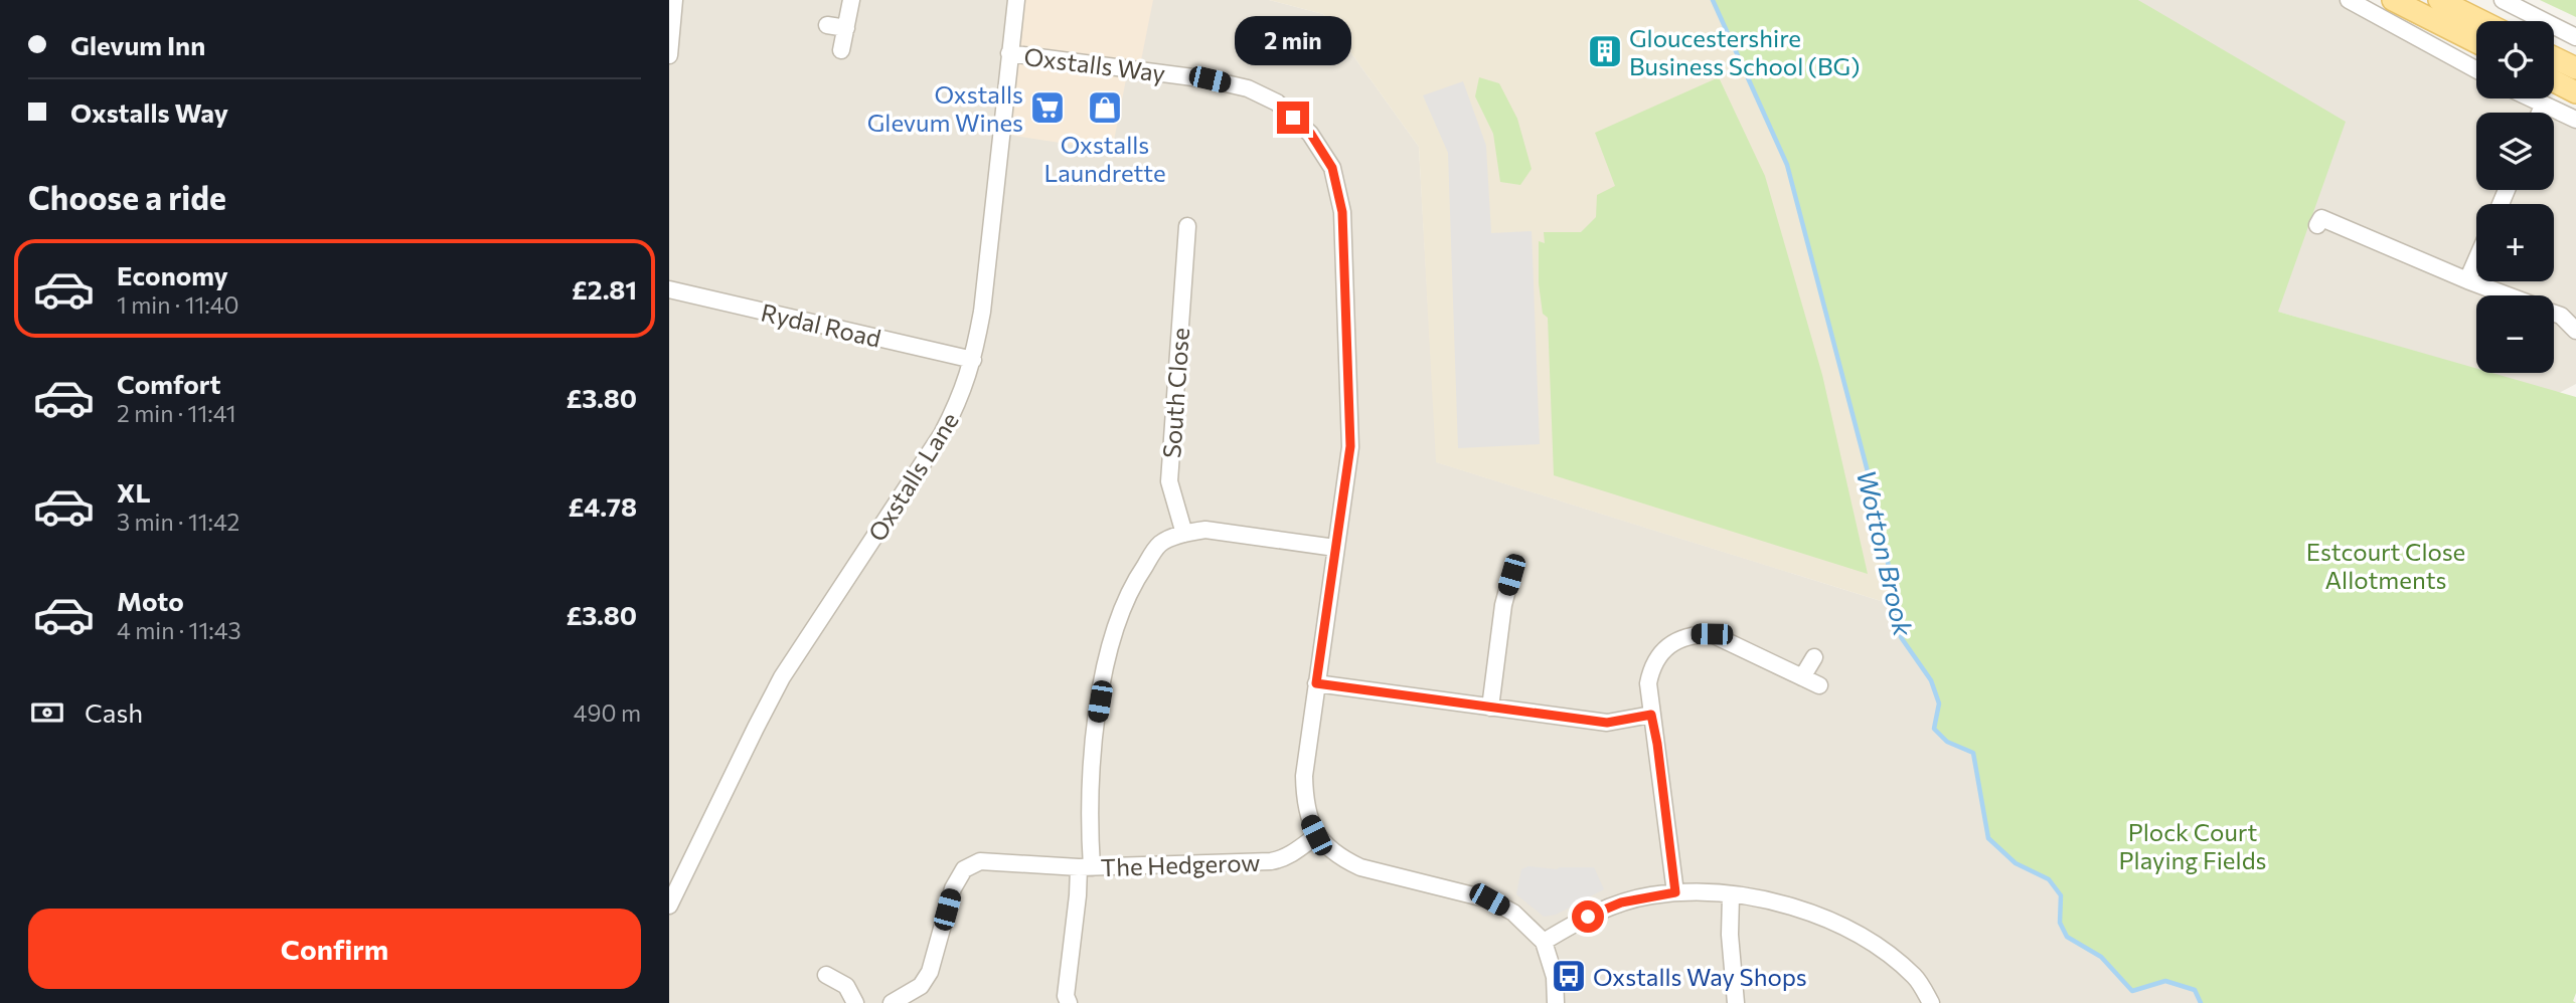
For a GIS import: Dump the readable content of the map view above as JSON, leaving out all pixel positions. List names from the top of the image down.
{
  "streets": {
    "street": [
      "Oxstalls Way",
      "Rydal Road",
      "South Close",
      "Oxstalls Lane",
      "The Hedgerow"
    ]
  },
  "crossings": [
    ["Oxstalls Way", "Oxstalls Lane"],
    ["Oxstalls Way", "The Hedgerow"],
    ["Rydal Road", "Oxstalls Lane"]
  ],
  "water": ["Wotton Brook"],
  "parks": ["Estcourt Close Allotments", "Plock Court Playing Fields"],
  "places": {
    "building": ["Gloucestershire Business School (BG)"],
    "supermarket": ["Oxstalls Glevum Wines"],
    "shop": ["Oxstalls Laundrette"],
    "bus stop": ["Oxstalls Way Shops"]
  },
  "page": {
    "banner": ["Glevum Inn", "Oxstalls Way"],
    "bubble": "2 min",
    "map_buttons": ["+", "−"],
    "heading": "Choose a ride",
    "list": [
      {
        "name": "Economy",
        "note": "1 min · 11:40",
        "value": "£2.81"
      },
      {
        "name": "Comfort",
        "note": "2 min · 11:41",
        "value": "£3.80"
      },
      {
        "name": "XL",
        "note": "3 min · 11:42",
        "value": "£4.78"
      },
      {
        "name": "Moto",
        "note": "4 min · 11:43",
        "value": "£3.80"
      }
    ],
    "pay": ["Cash", "490 m"],
    "buttons": "Confirm"
  }
}
